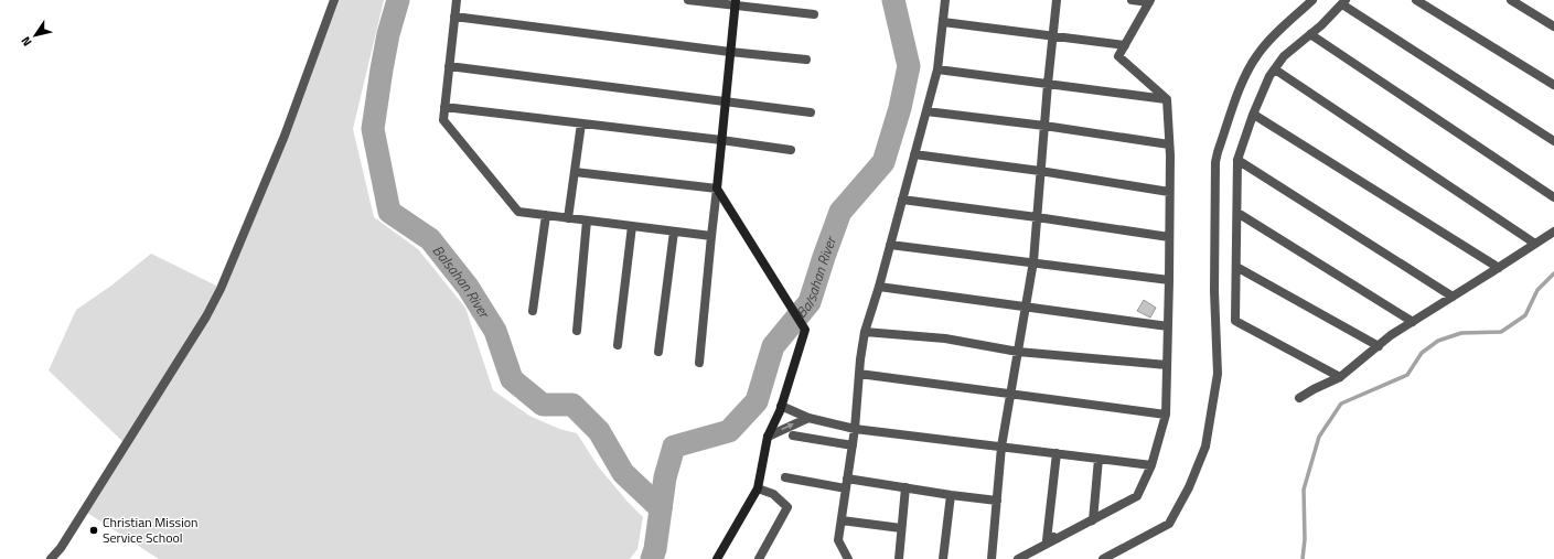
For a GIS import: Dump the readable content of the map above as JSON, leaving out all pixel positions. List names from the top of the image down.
{
  "water": ["Balsahan River"],
  "places": ["Christian Mission Service School"],
  "north": "bottom left"
}
